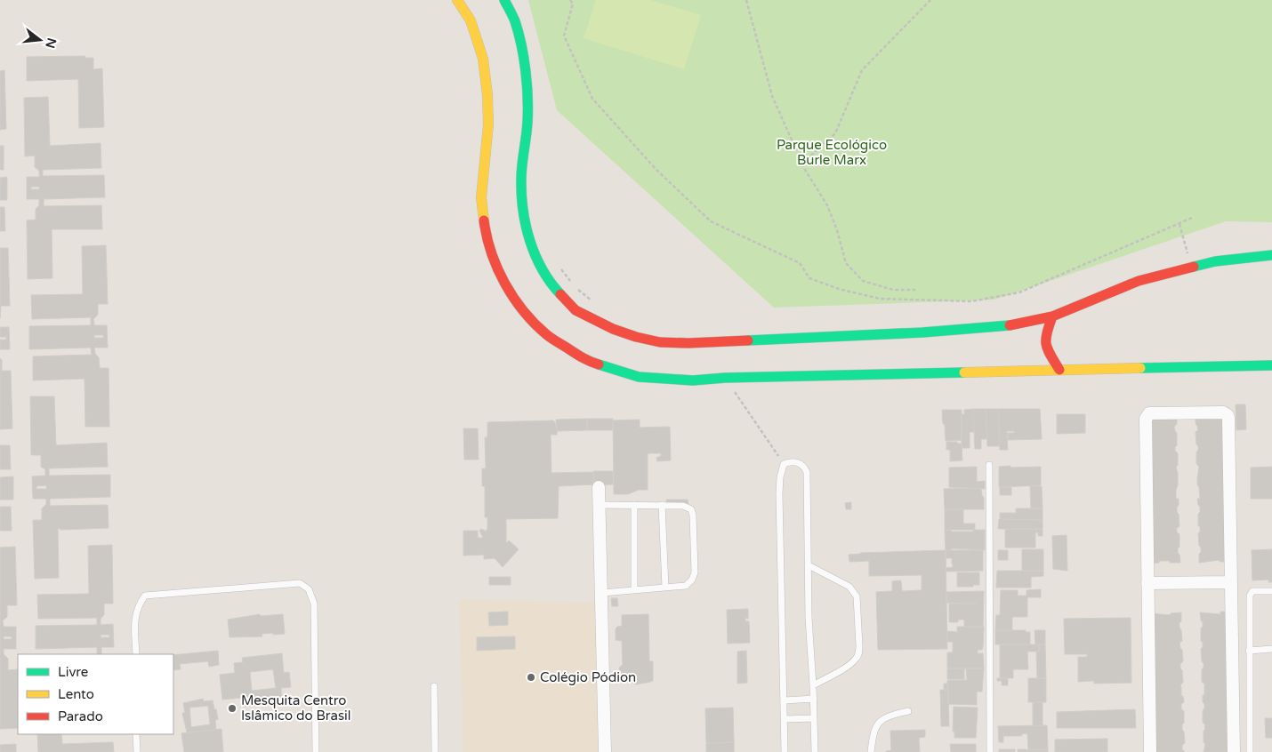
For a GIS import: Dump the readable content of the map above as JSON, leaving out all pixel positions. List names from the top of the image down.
{
  "parks": ["Parque Ecológico Burle Marx"],
  "places": ["Colégio Pódion", "Mesquita Centro Islâmico do Brasil"],
  "legend": ["Livre", "Lento", "Parado"],
  "north": "right"
}
